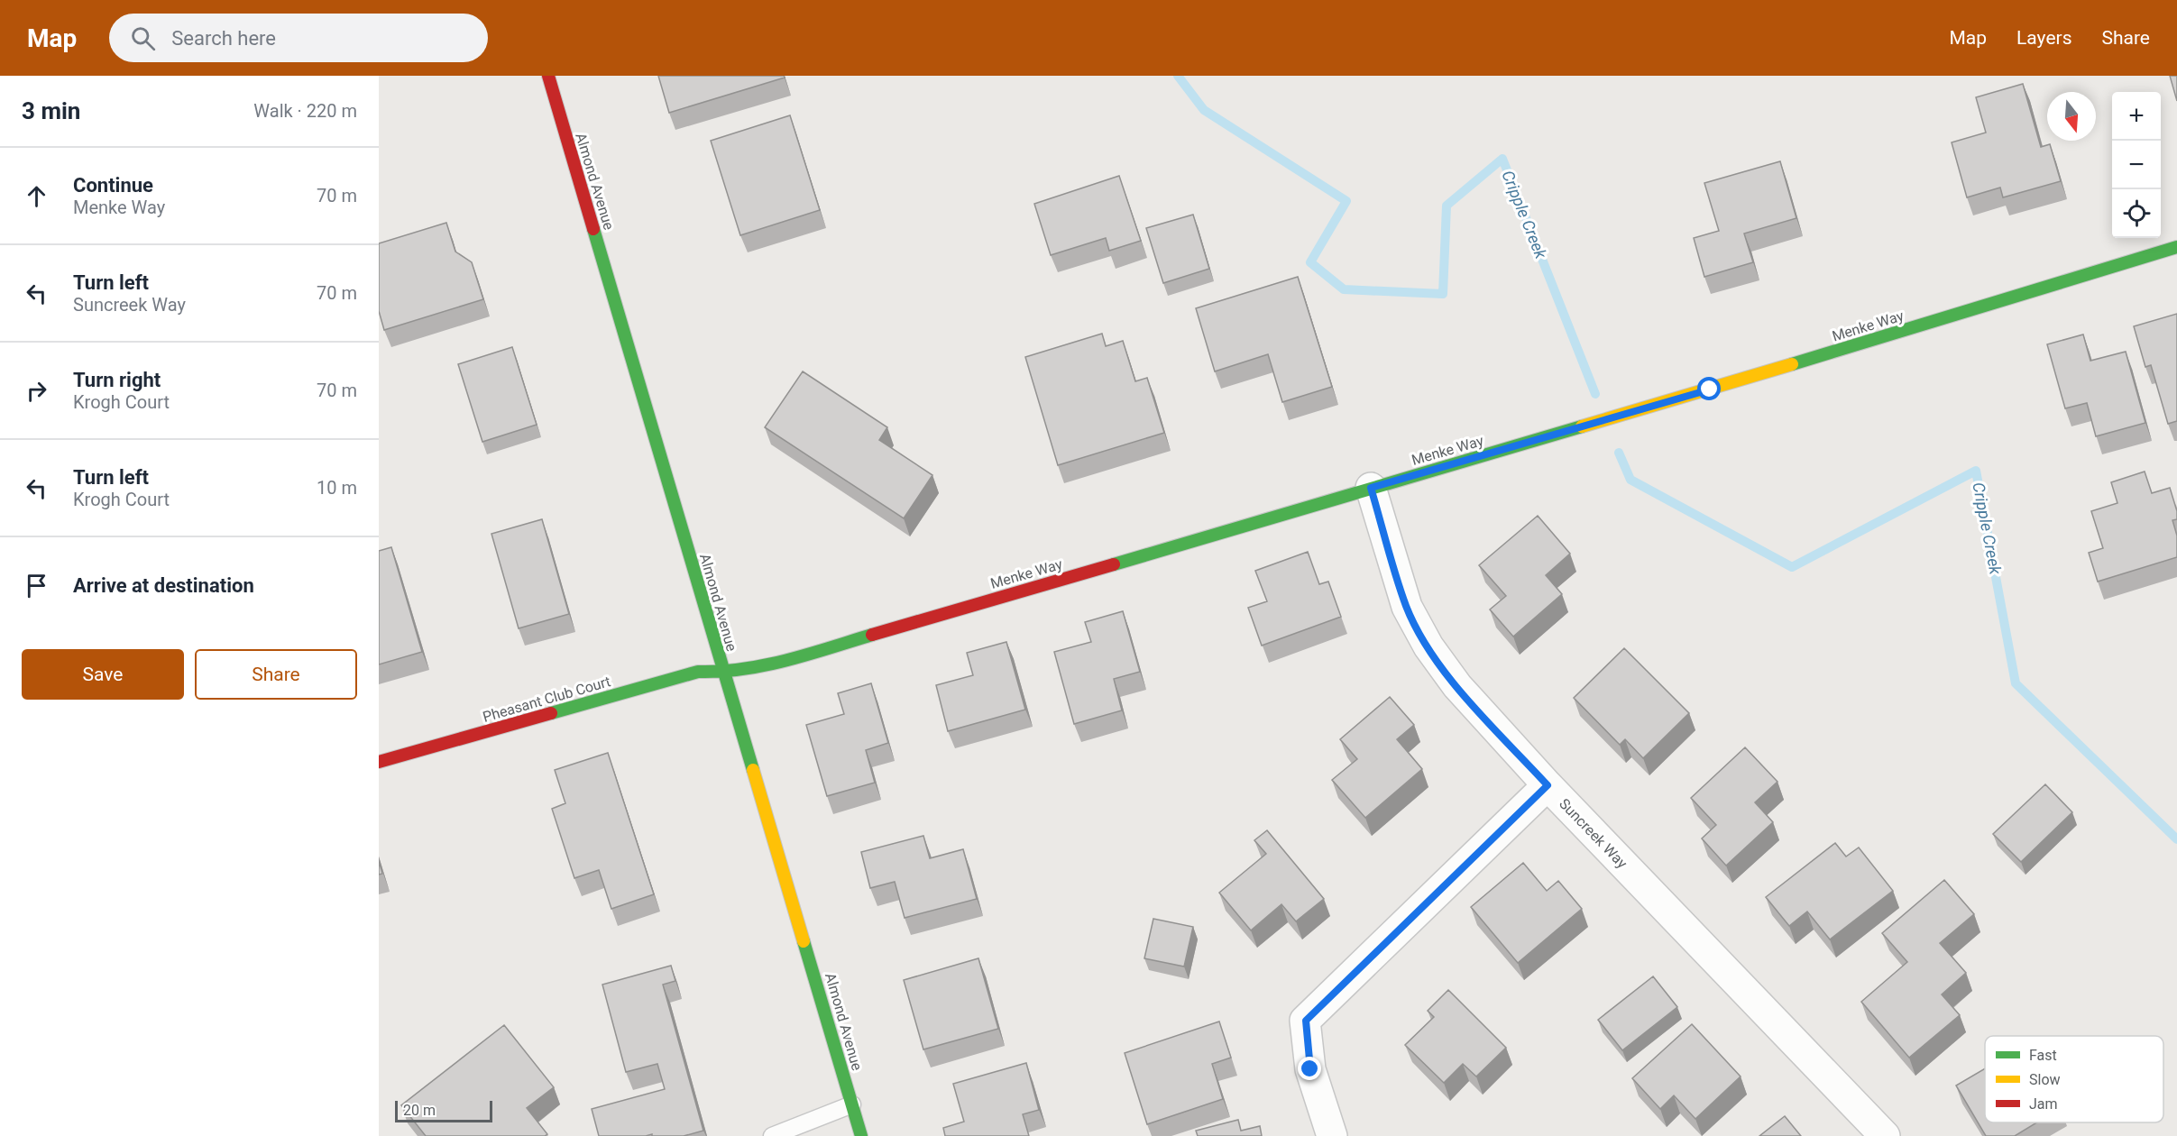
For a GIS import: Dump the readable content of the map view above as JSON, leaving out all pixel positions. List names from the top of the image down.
{
  "streets": {
    "street": [
      "Almond Avenue",
      "Menke Way",
      "Pheasant Club Court",
      "Suncreek Way"
    ]
  },
  "crossings": [
    ["Almond Avenue", "Menke Way"],
    ["Almond Avenue", "Pheasant Club Court"],
    ["Menke Way", "Pheasant Club Court"],
    ["Menke Way", "Suncreek Way"]
  ],
  "water": ["Cripple Creek"],
  "legend": ["Fast", "Slow", "Jam"],
  "scale_bar": "20 m",
  "north": "bottom",
  "page": {
    "header": "Map",
    "search": "Search here",
    "nav": ["Map", "Layers", "Share"],
    "heading": ["3 min", "Walk · 220 m"],
    "map_buttons": ["+", "−"],
    "list": [
      ["Continue", "Menke Way", "70 m"],
      ["Turn left", "Suncreek Way", "70 m"],
      ["Turn right", "Krogh Court", "70 m"],
      ["Turn left", "Krogh Court", "10 m"],
      "Arrive at destination"
    ],
    "buttons": ["Save", "Share"],
    "scale": "20 m"
  }
}
